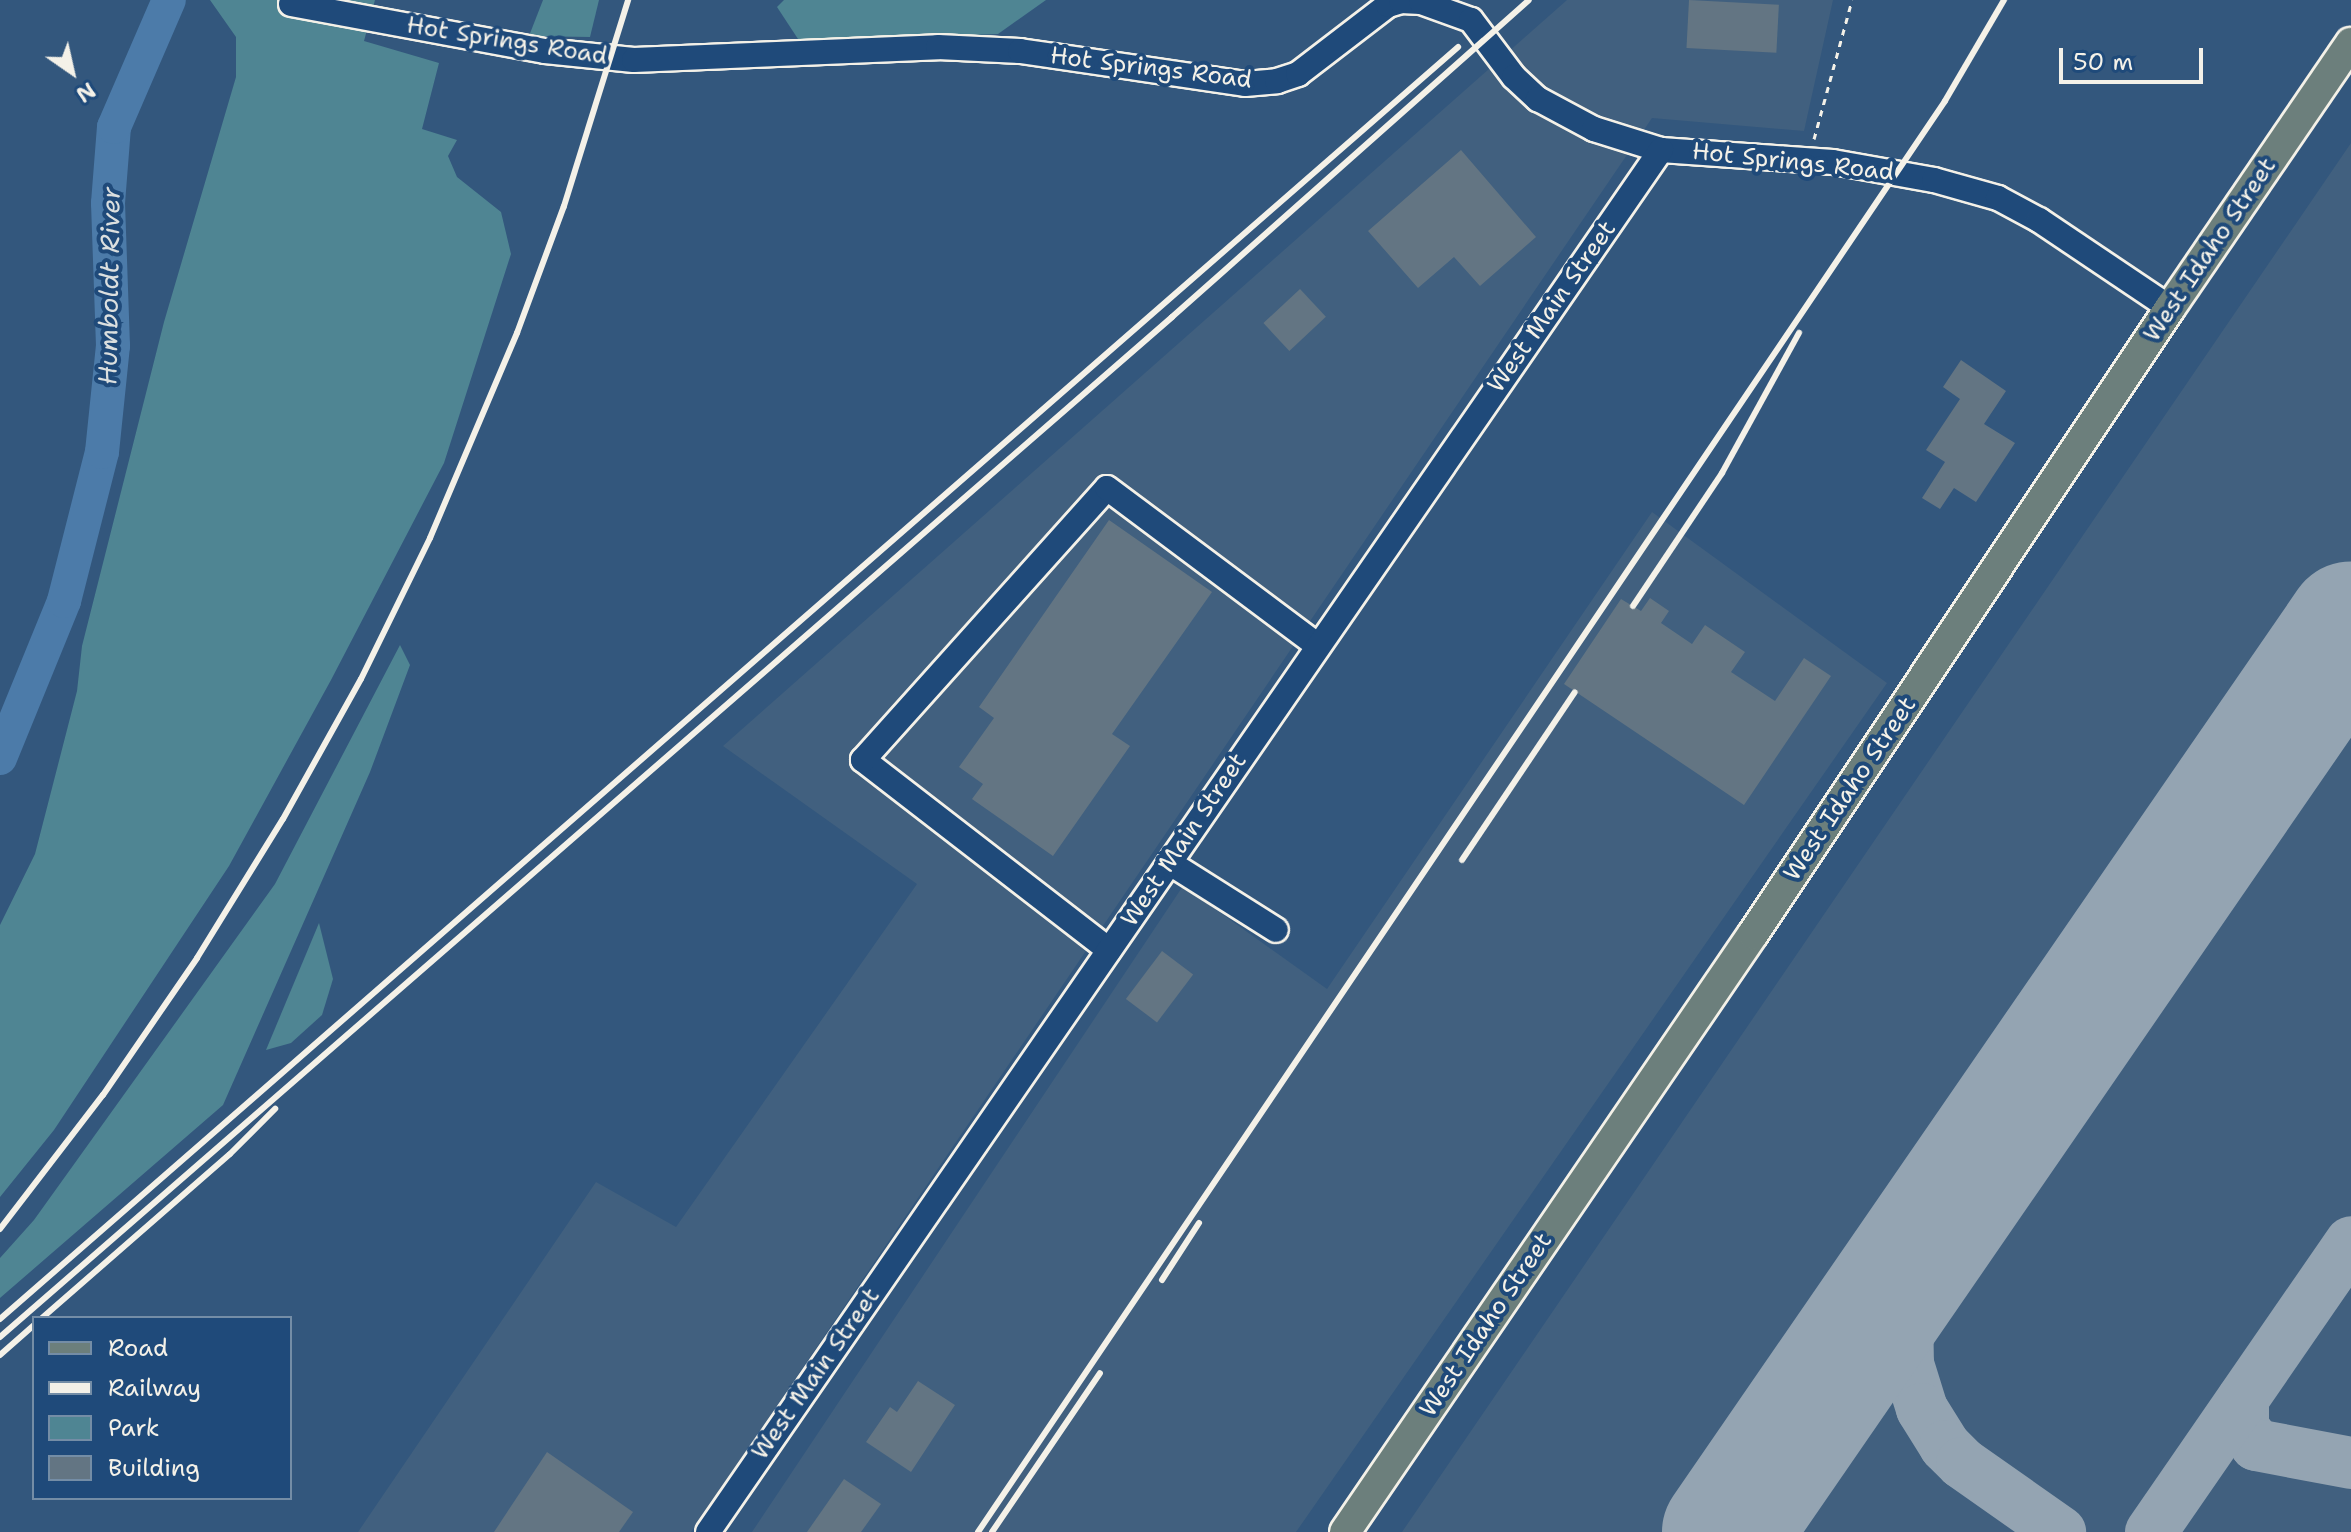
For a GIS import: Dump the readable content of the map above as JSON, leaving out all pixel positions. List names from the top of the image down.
{
  "streets": {
    "main road": ["West Idaho Street"],
    "street": ["Hot Springs Road", "West Main Street"]
  },
  "crossings": [
    ["Hot Springs Road", "West Idaho Street"],
    ["Hot Springs Road", "West Main Street"]
  ],
  "water": ["Humboldt River"],
  "legend": [
    "Road",
    "Railway",
    "Park",
    "Building"
  ],
  "scale_bar": "50 m",
  "north": "bottom right"
}
